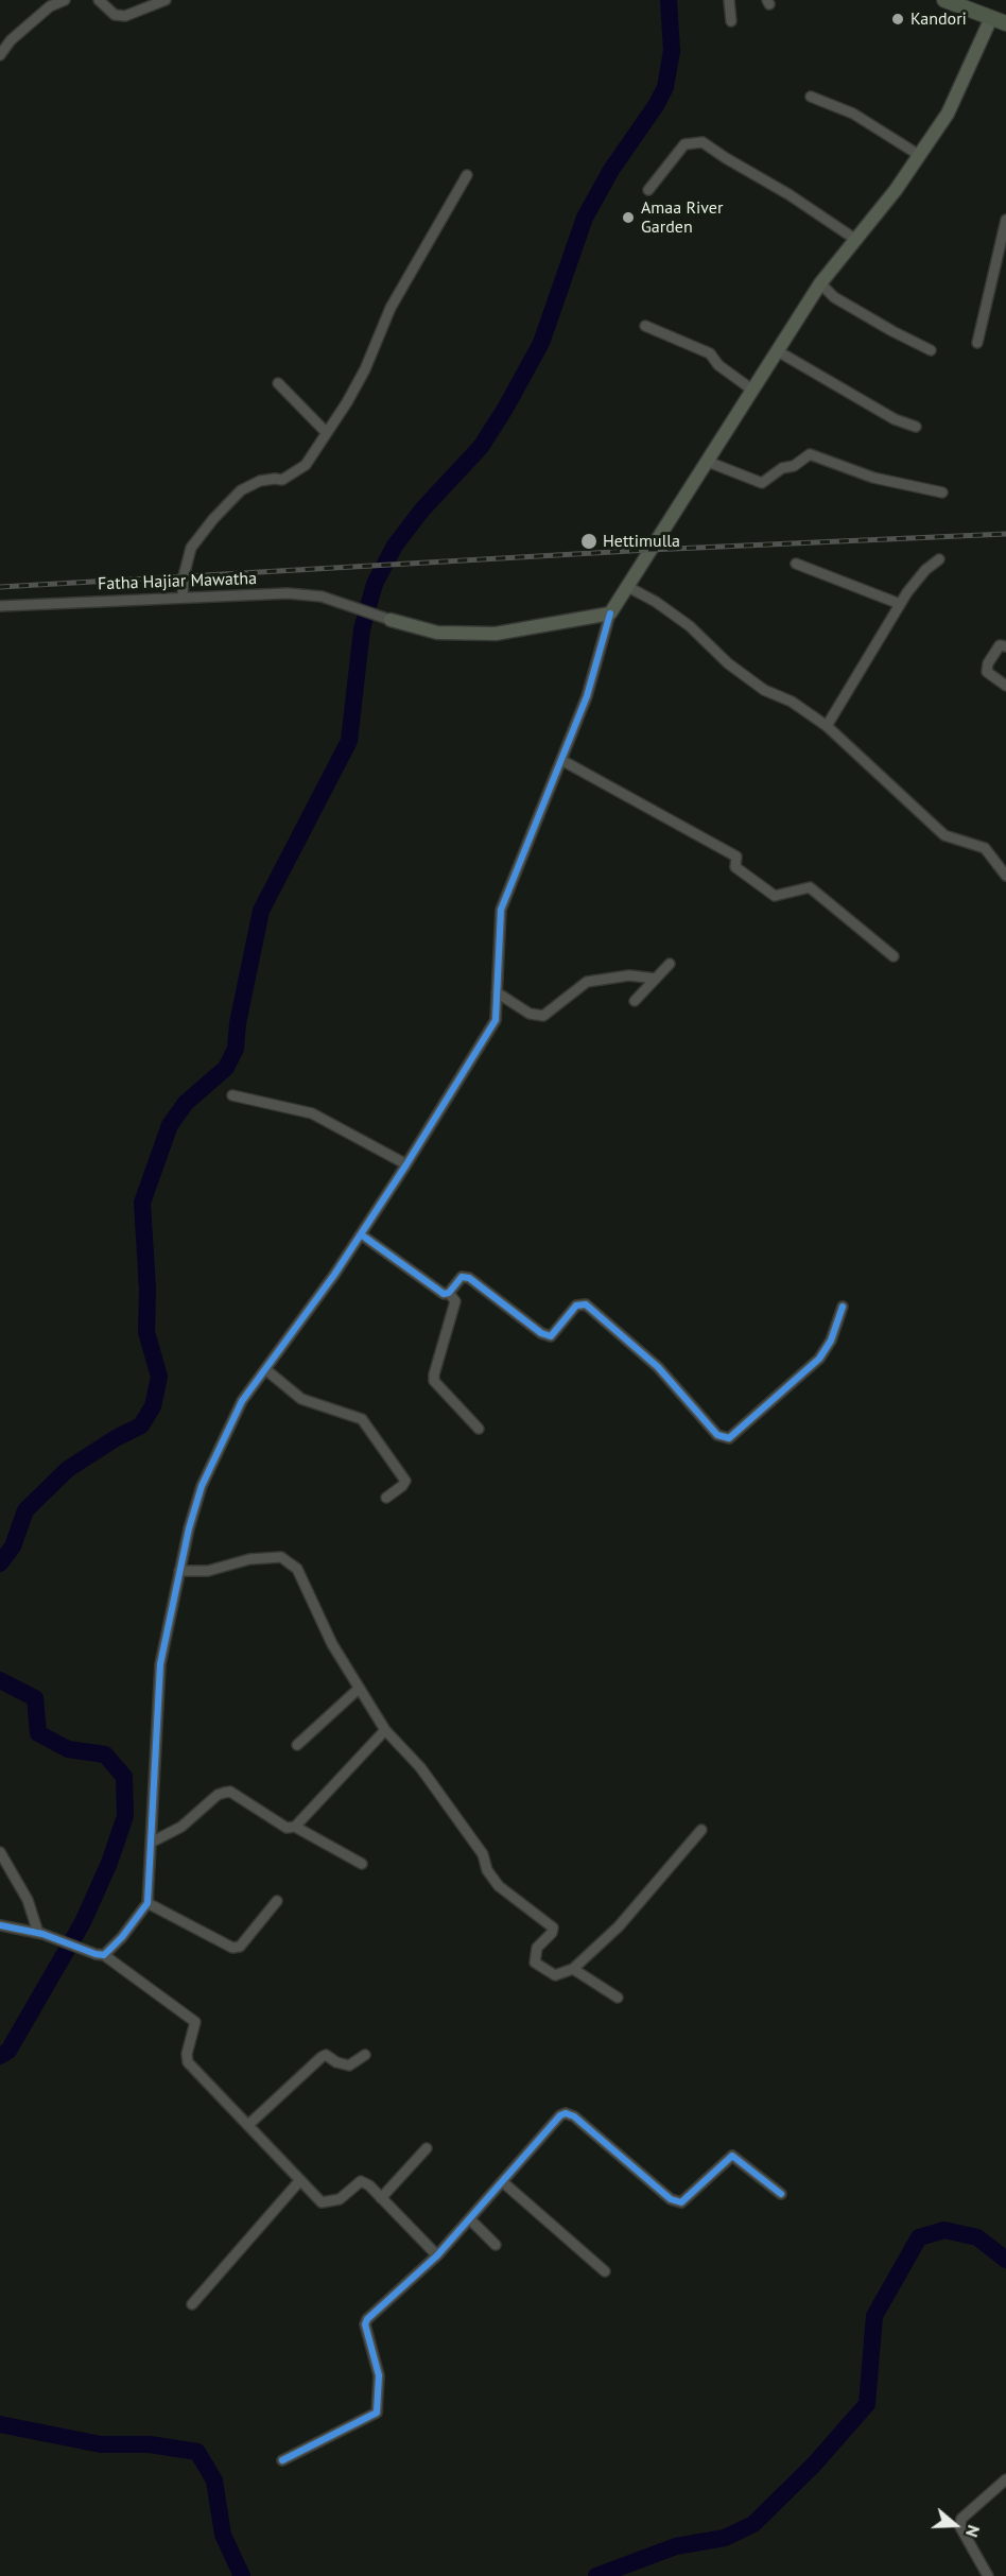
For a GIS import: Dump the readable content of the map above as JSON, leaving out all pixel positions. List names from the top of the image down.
{
  "streets": {
    "street": ["Fatha Hajiar Mawatha"]
  },
  "places": ["Kandori", "Amaa River Garden", "Hettimulla"],
  "north": "right"
}
